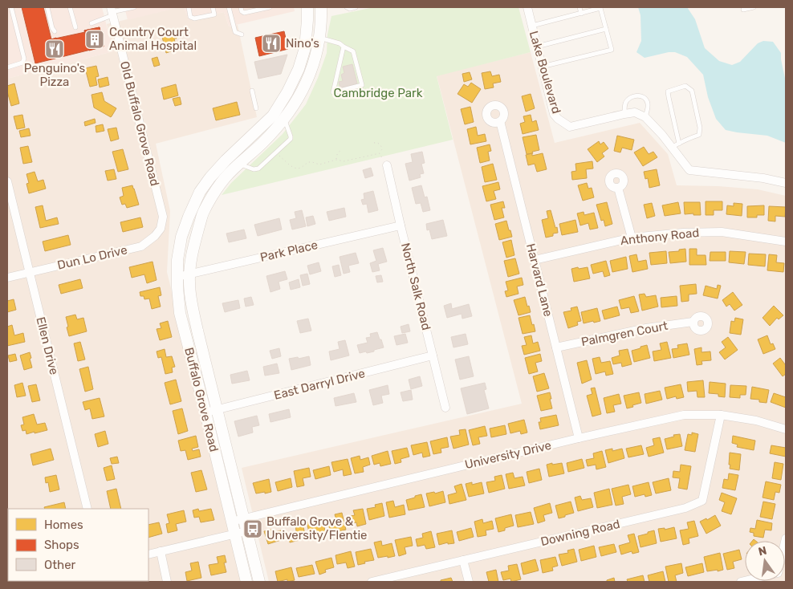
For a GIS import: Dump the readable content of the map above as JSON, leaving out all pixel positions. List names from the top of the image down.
{
  "streets": {
    "main road": ["Buffalo Grove Road"],
    "street": [
      "Lake Boulevard",
      "Old Buffalo Grove Road",
      "Anthony Road",
      "Park Place",
      "Dun Lo Drive",
      "Harvard Lane",
      "North Salk Road",
      "Palmgren Court",
      "Ellen Drive",
      "East Darryl Drive",
      "University Drive",
      "Downing Road"
    ]
  },
  "crossings": [
    ["Old Buffalo Grove Road", "Dun Lo Drive"],
    ["Anthony Road", "Harvard Lane"],
    ["Park Place", "North Salk Road"],
    ["Park Place", "Buffalo Grove Road"],
    ["Dun Lo Drive", "Ellen Drive"],
    ["Harvard Lane", "Palmgren Court"],
    ["Harvard Lane", "University Drive"],
    ["North Salk Road", "East Darryl Drive"],
    ["East Darryl Drive", "Buffalo Grove Road"],
    ["Buffalo Grove Road", "University Drive"],
    ["University Drive", "Downing Road"]
  ],
  "parks": ["Cambridge Park"],
  "places": {
    "building": ["Country Court Animal Hospital"],
    "restaurant": ["Nino's", "Penguino's Pizza"],
    "bus stop": ["Buffalo Grove & University/Flentie"]
  },
  "legend": ["Homes", "Shops", "Other"],
  "north": "top"
}
